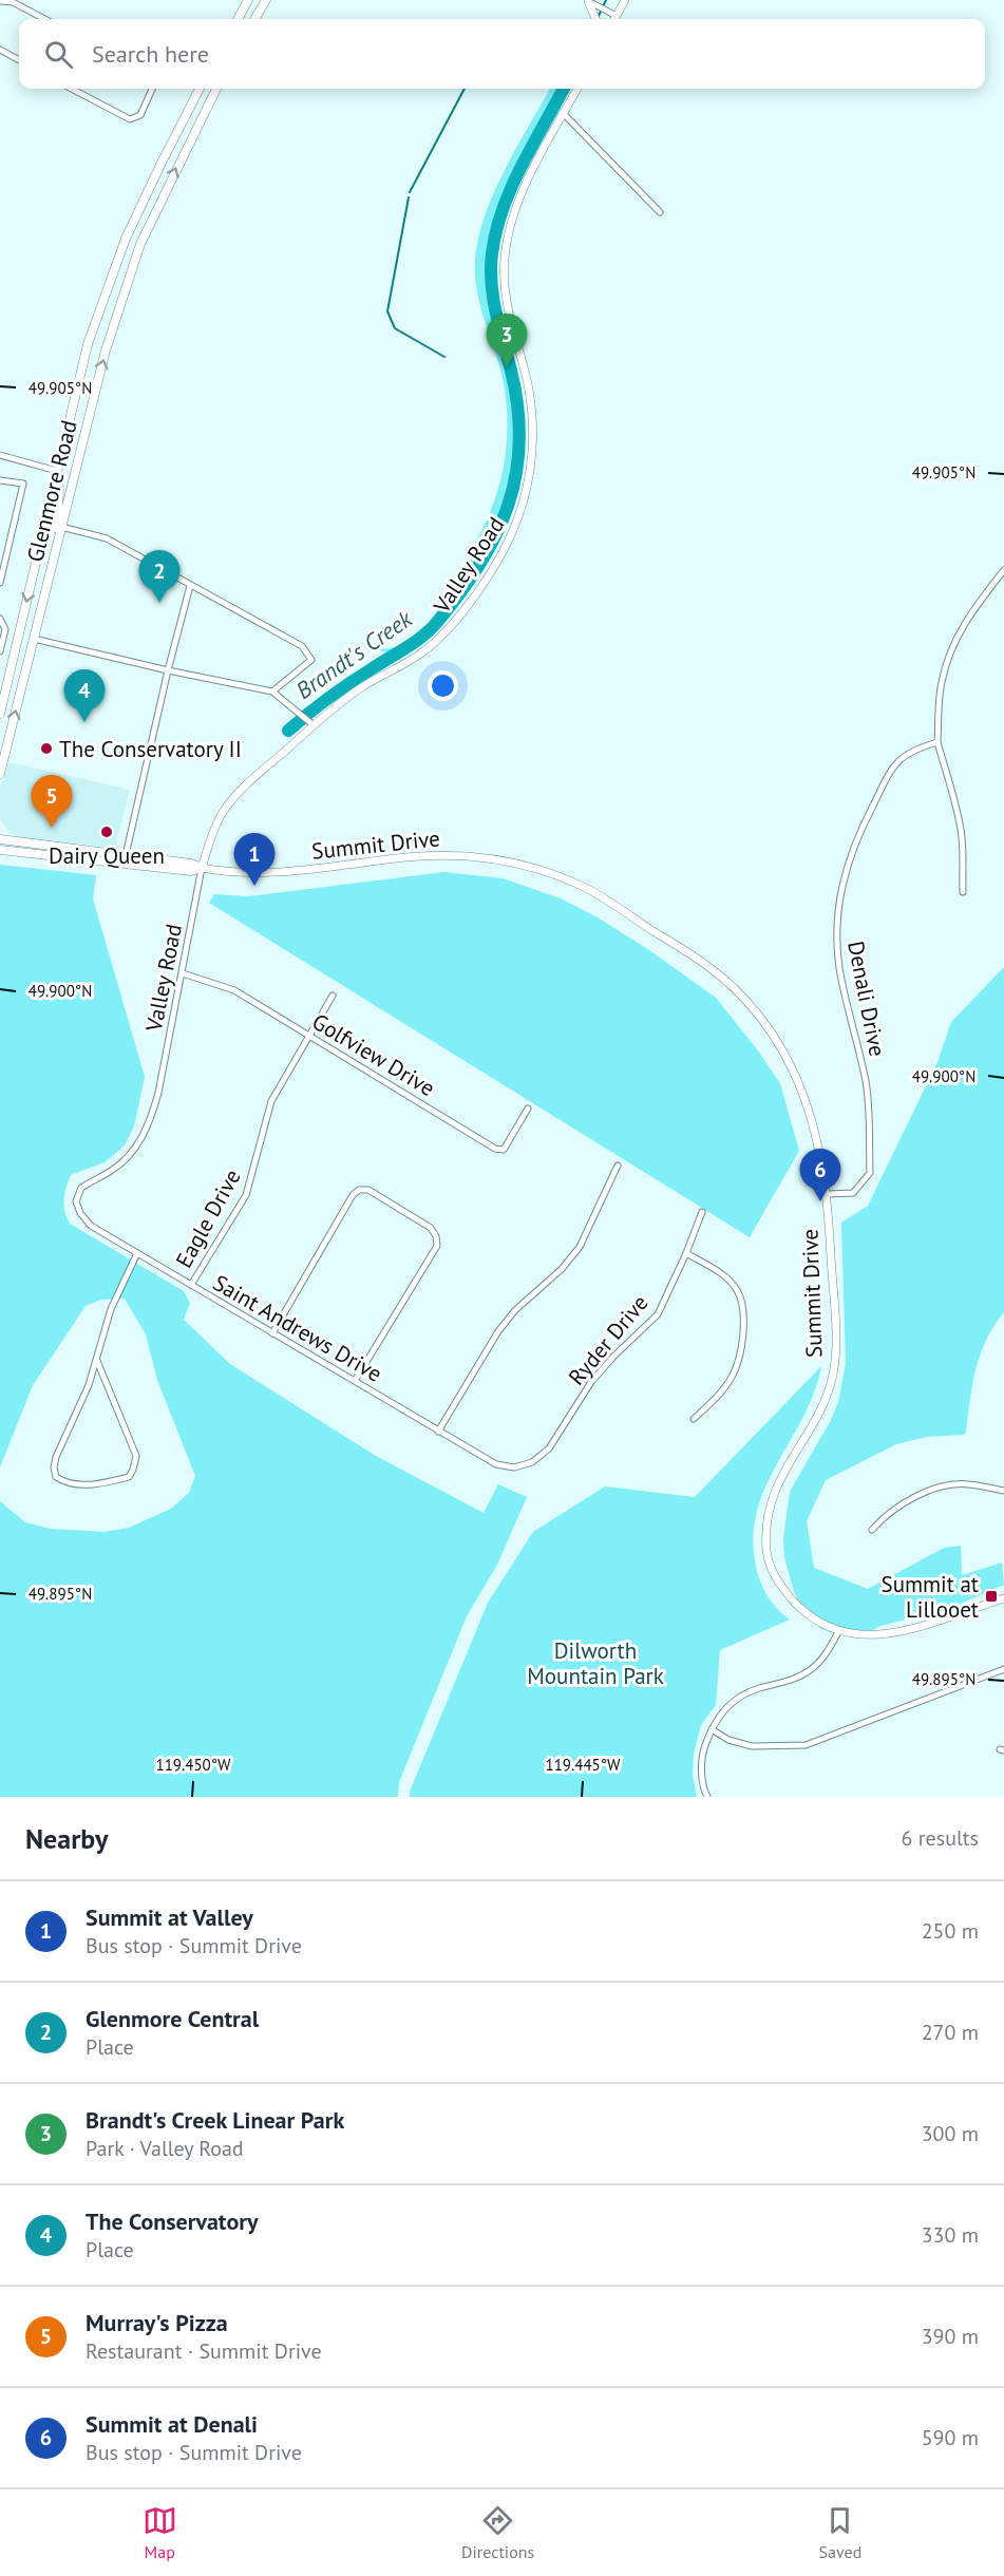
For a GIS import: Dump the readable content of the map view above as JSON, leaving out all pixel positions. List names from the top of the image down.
{
  "streets": {
    "main road": ["Glenmore Road", "Summit Drive"],
    "street": [
      "Valley Road",
      "Denali Drive",
      "Golfview Drive",
      "Eagle Drive",
      "Saint Andrews Drive",
      "Ryder Drive"
    ]
  },
  "crossings": [
    ["Valley Road", "Summit Drive"],
    ["Valley Road", "Golfview Drive"],
    ["Valley Road", "Saint Andrews Drive"],
    ["Summit Drive", "Denali Drive"],
    ["Golfview Drive", "Eagle Drive"],
    ["Eagle Drive", "Saint Andrews Drive"],
    ["Saint Andrews Drive", "Ryder Drive"]
  ],
  "water": ["Brandt's Creek"],
  "parks": ["Dilworth Mountain Park"],
  "places": {
    "other": ["The Conservatory II", "Dairy Queen"],
    "transit": ["Summit at Lillooet"]
  },
  "page": {
    "search": "Search here",
    "pins": [
      "3",
      "2",
      "4",
      "5",
      "1",
      "6"
    ],
    "heading": ["Nearby", "6 results"],
    "list": [
      {
        "mark": "1",
        "name": "Summit at Valley",
        "note": "Bus stop · Summit Drive",
        "value": "250 m"
      },
      {
        "mark": "2",
        "name": "Glenmore Central",
        "note": "Place",
        "value": "270 m"
      },
      {
        "mark": "3",
        "name": "Brandt's Creek Linear Park",
        "note": "Park · Valley Road",
        "value": "300 m"
      },
      {
        "mark": "4",
        "name": "The Conservatory",
        "note": "Place",
        "value": "330 m"
      },
      {
        "mark": "5",
        "name": "Murray's Pizza",
        "note": "Restaurant · Summit Drive",
        "value": "390 m"
      },
      {
        "mark": "6",
        "name": "Summit at Denali",
        "note": "Bus stop · Summit Drive",
        "value": "590 m"
      }
    ],
    "nav": ["Map", "Directions", "Saved"]
  },
  "coordinates": [
    "49.905°N",
    "49.900°N",
    "49.895°N",
    "119.450°W",
    "119.445°W"
  ]
}
